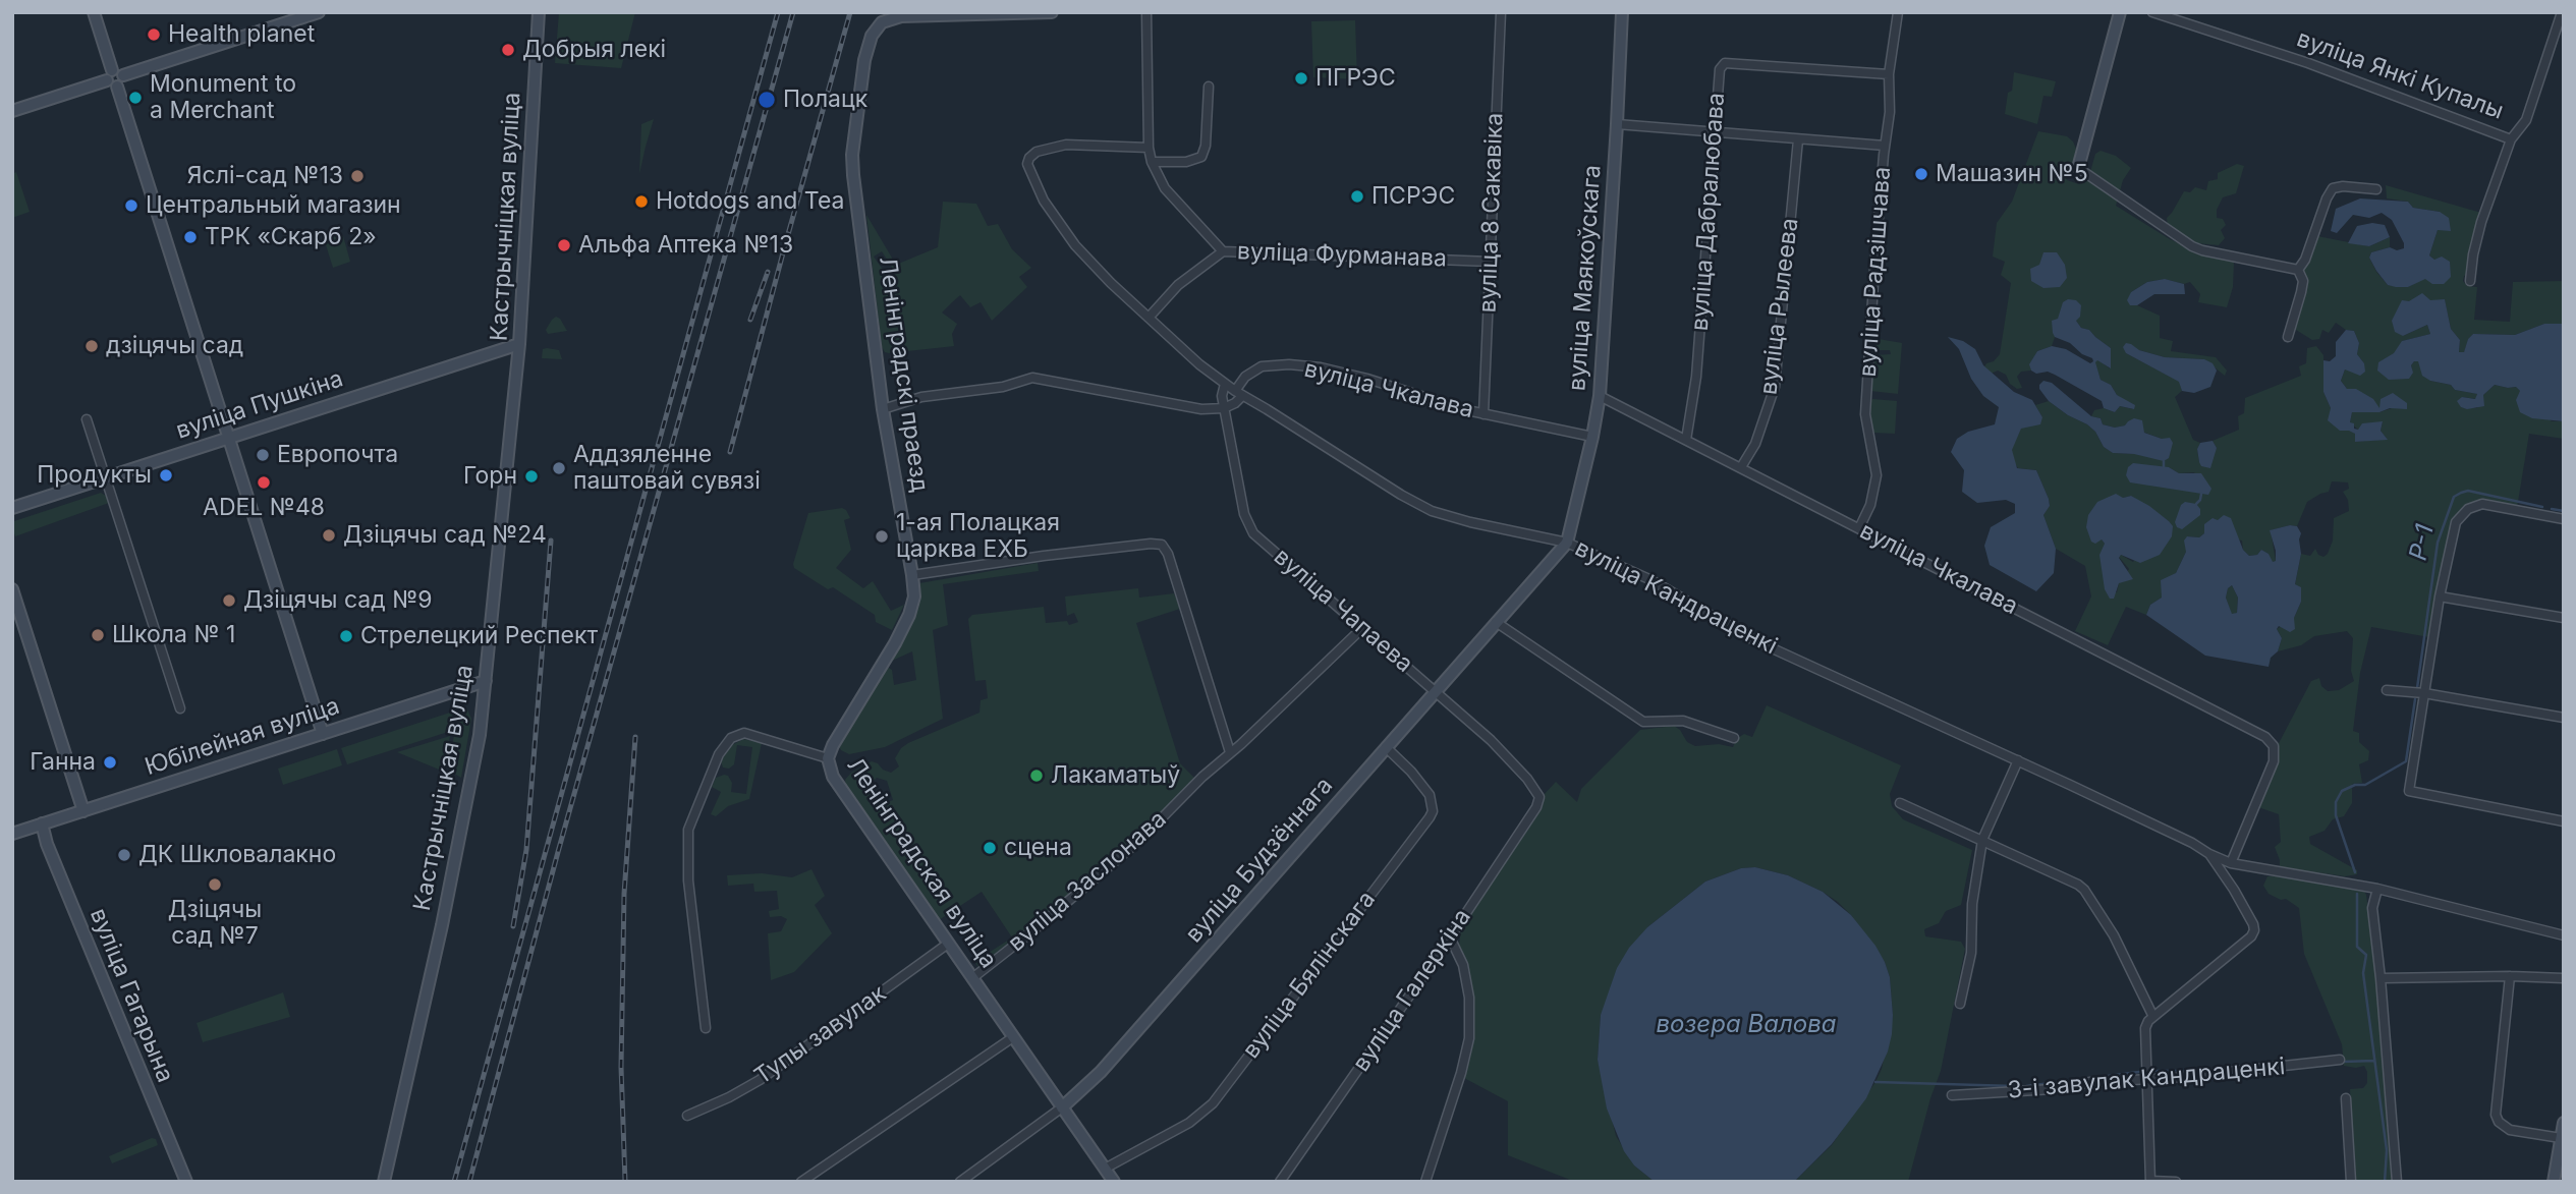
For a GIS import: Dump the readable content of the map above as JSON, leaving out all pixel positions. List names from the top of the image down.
{
  "streets": {
    "street": [
      "вуліца Янкі Купалы",
      "вуліца Дабралюбава",
      "вуліца 8 Сакавіка",
      "Кастрычніцкая вуліца",
      "вуліца Фурманава",
      "вуліца Радзішчава",
      "вуліца Маякоўскага",
      "вуліца Рылеева",
      "Ленінградскі праезд",
      "вуліца Чкалава",
      "вуліца Пушкіна",
      "вуліца Кандраценкі",
      "вуліца Чапаева",
      "Юбілейная вуліца",
      "вуліца Будзённага",
      "Ленінградская вуліца",
      "вуліца Заслонава",
      "вуліца Бялінскага",
      "вуліца Галеркіна",
      "вуліца Гагарына",
      "Тупы завулак",
      "3-і завулак Кандраценкі"
    ]
  },
  "crossings": [
    ["вуліца Дабралюбава", "вуліца Радзішчава"],
    ["вуліца Дабралюбава", "вуліца Чкалава"],
    ["вуліца 8 Сакавіка", "вуліца Фурманава"],
    ["вуліца 8 Сакавіка", "вуліца Чкалава"],
    ["Кастрычніцкая вуліца", "вуліца Пушкіна"],
    ["Кастрычніцкая вуліца", "Юбілейная вуліца"],
    ["вуліца Фурманава", "вуліца Кандраценкі"],
    ["вуліца Радзішчава", "вуліца Чкалава"],
    ["вуліца Маякоўскага", "вуліца Чкалава"],
    ["вуліца Маякоўскага", "вуліца Кандраценкі"],
    ["вуліца Маякоўскага", "вуліца Будзённага"],
    ["вуліца Рылеева", "вуліца Чкалава"],
    ["Ленінградскі праезд", "Ленінградская вуліца"],
    ["вуліца Чкалава", "вуліца Кандраценкі"],
    ["вуліца Чкалава", "вуліца Чапаева"],
    ["вуліца Кандраценкі", "вуліца Чапаева"],
    ["вуліца Кандраценкі", "вуліца Будзённага"],
    ["вуліца Чапаева", "вуліца Будзённага"],
    ["вуліца Чапаева", "вуліца Заслонава"],
    ["вуліца Чапаева", "вуліца Галеркіна"],
    ["Юбілейная вуліца", "вуліца Гагарына"],
    ["вуліца Будзённага", "Ленінградская вуліца"],
    ["вуліца Будзённага", "вуліца Бялінскага"],
    ["Ленінградская вуліца", "вуліца Заслонава"],
    ["Ленінградская вуліца", "вуліца Бялінскага"],
    ["Ленінградская вуліца", "Тупы завулак"]
  ],
  "water": ["P-1", "возера Валова"],
  "places": [
    "Health planet",
    "Добрыя лекі",
    "ПГРЭС",
    "Monument to a Merchant",
    "Полацк",
    "Машазин №5",
    "Яслі-сад №13",
    "ПСРЭС",
    "Hotdogs and Tea",
    "Центральный магазин",
    "ТРК «Скарб 2»",
    "Альфа Аптека №13",
    "дзіцячы сад",
    "Европочта",
    "Аддзяленне паштовай сувязі",
    "Продукты",
    "Горн",
    "ADEL №48",
    "Дзіцячы сад №24",
    "1-ая Полацкая царква ЕХБ",
    "Дзіцячы сад №9",
    "Школа № 1",
    "Стрелецкий Респект",
    "Ганна",
    "Лакаматыў",
    "сцена",
    "ДК Шкловалакно",
    "Дзіцячы сад №7"
  ]
}
